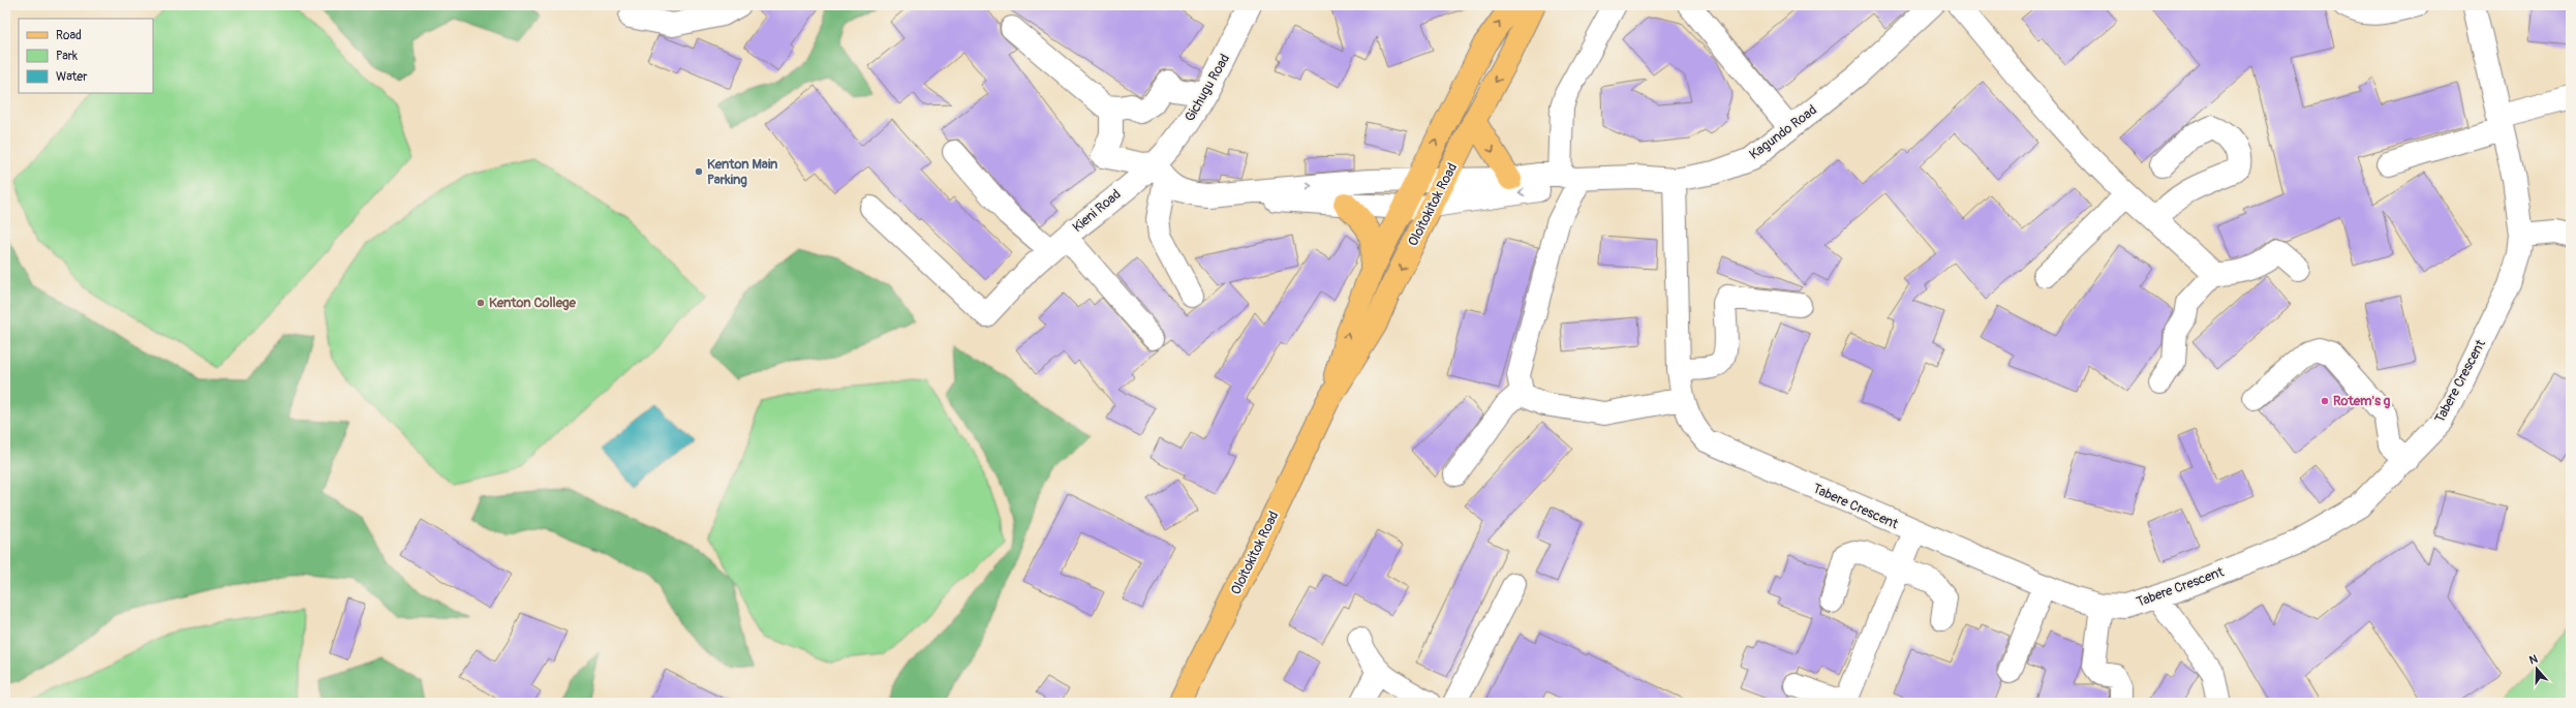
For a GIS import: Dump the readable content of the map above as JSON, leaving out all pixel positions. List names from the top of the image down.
{
  "streets": {
    "main road": ["Oloitokitok Road"],
    "street": [
      "Gichugu Road",
      "Kagundo Road",
      "Kieni Road",
      "Tabere Crescent"
    ]
  },
  "crossings": [
    ["Gichugu Road", "Kieni Road"],
    ["Kagundo Road", "Oloitokitok Road"],
    ["Kagundo Road", "Tabere Crescent"]
  ],
  "places": ["Kenton Main Parking", "Kenton College", "Rotem's g"],
  "legend": ["Road", "Park", "Water"],
  "north": "top"
}
